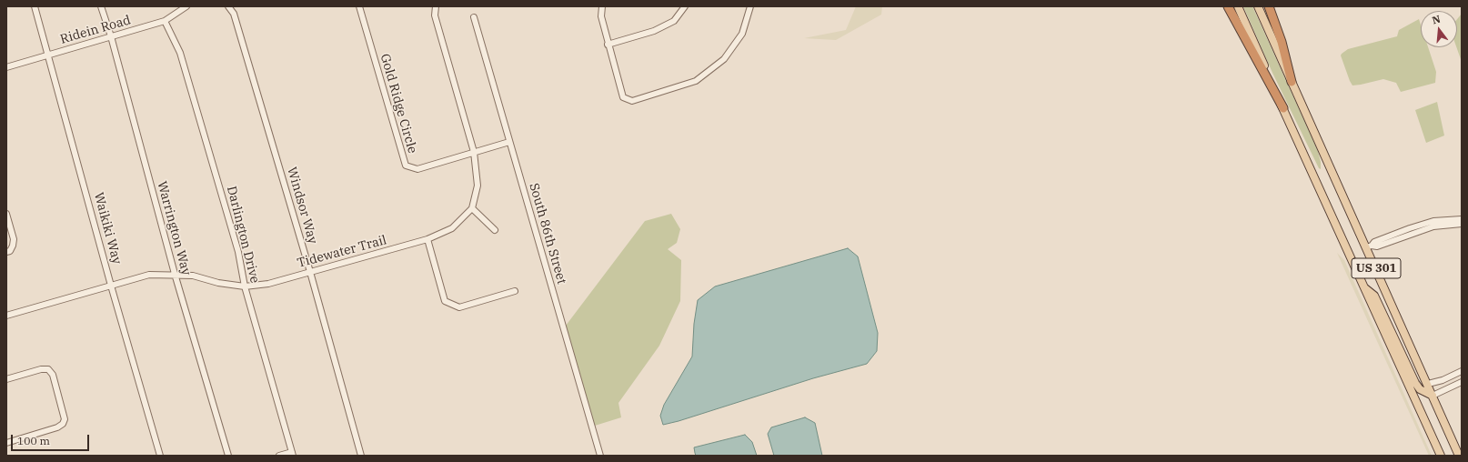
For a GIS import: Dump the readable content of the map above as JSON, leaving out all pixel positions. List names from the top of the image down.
{
  "streets": {
    "main road": ["US 301"],
    "street": [
      "Ridein Road",
      "Gold Ridge Circle",
      "Windsor Way",
      "Waikiki Way",
      "Warrington Way",
      "South 86th Street",
      "Darlington Drive",
      "Tidewater Trail"
    ]
  },
  "crossings": [
    ["Ridein Road", "Waikiki Way"],
    ["Ridein Road", "Warrington Way"],
    ["Ridein Road", "Darlington Drive"],
    ["Gold Ridge Circle", "South 86th Street"],
    ["Windsor Way", "Tidewater Trail"],
    ["Waikiki Way", "Tidewater Trail"],
    ["Warrington Way", "Tidewater Trail"],
    ["Darlington Drive", "Tidewater Trail"]
  ],
  "scale_bar": "100 m",
  "north": "top"
}
